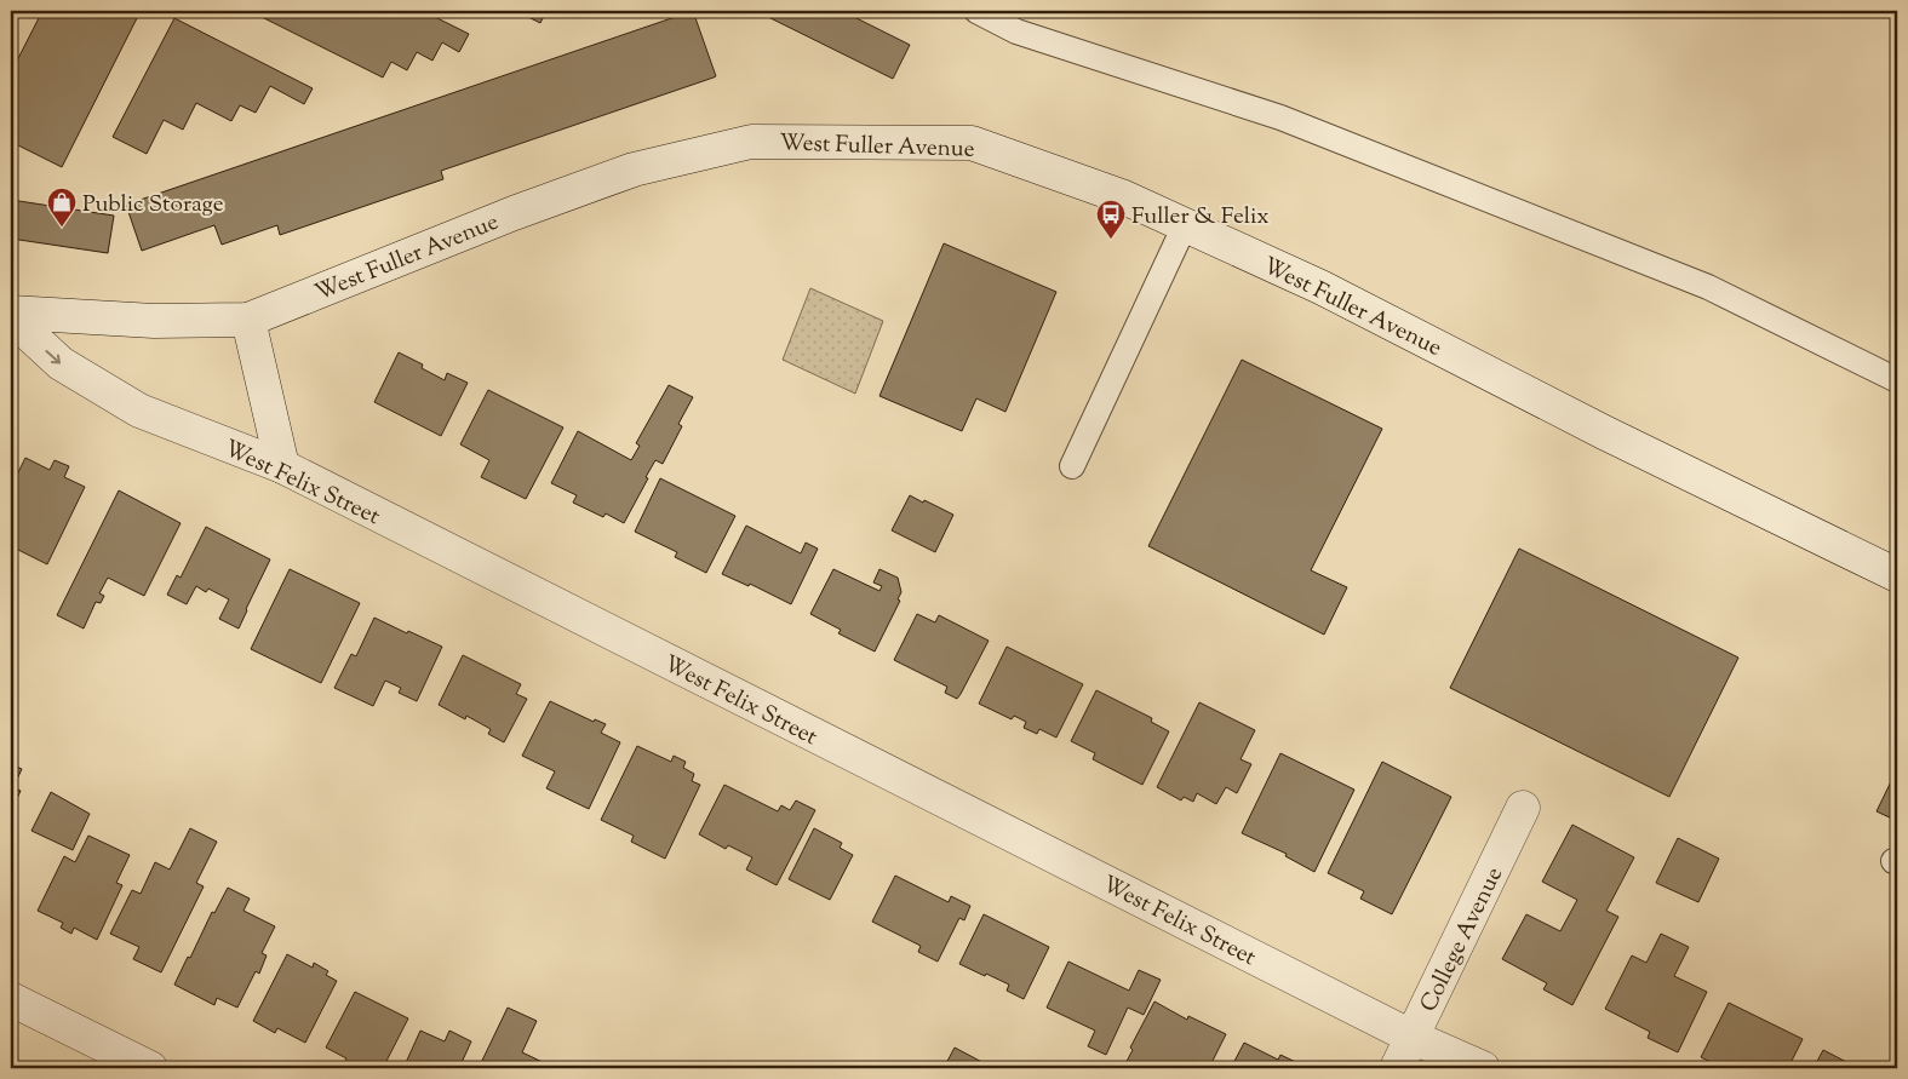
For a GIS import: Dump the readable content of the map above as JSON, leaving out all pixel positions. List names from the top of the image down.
{
  "streets": {
    "street": ["West Fuller Avenue", "West Felix Street", "College Avenue"]
  },
  "crossings": [
    ["West Felix Street", "College Avenue"]
  ],
  "places": {
    "shop": ["Public Storage"],
    "bus stop": ["Fuller & Felix"]
  }
}
